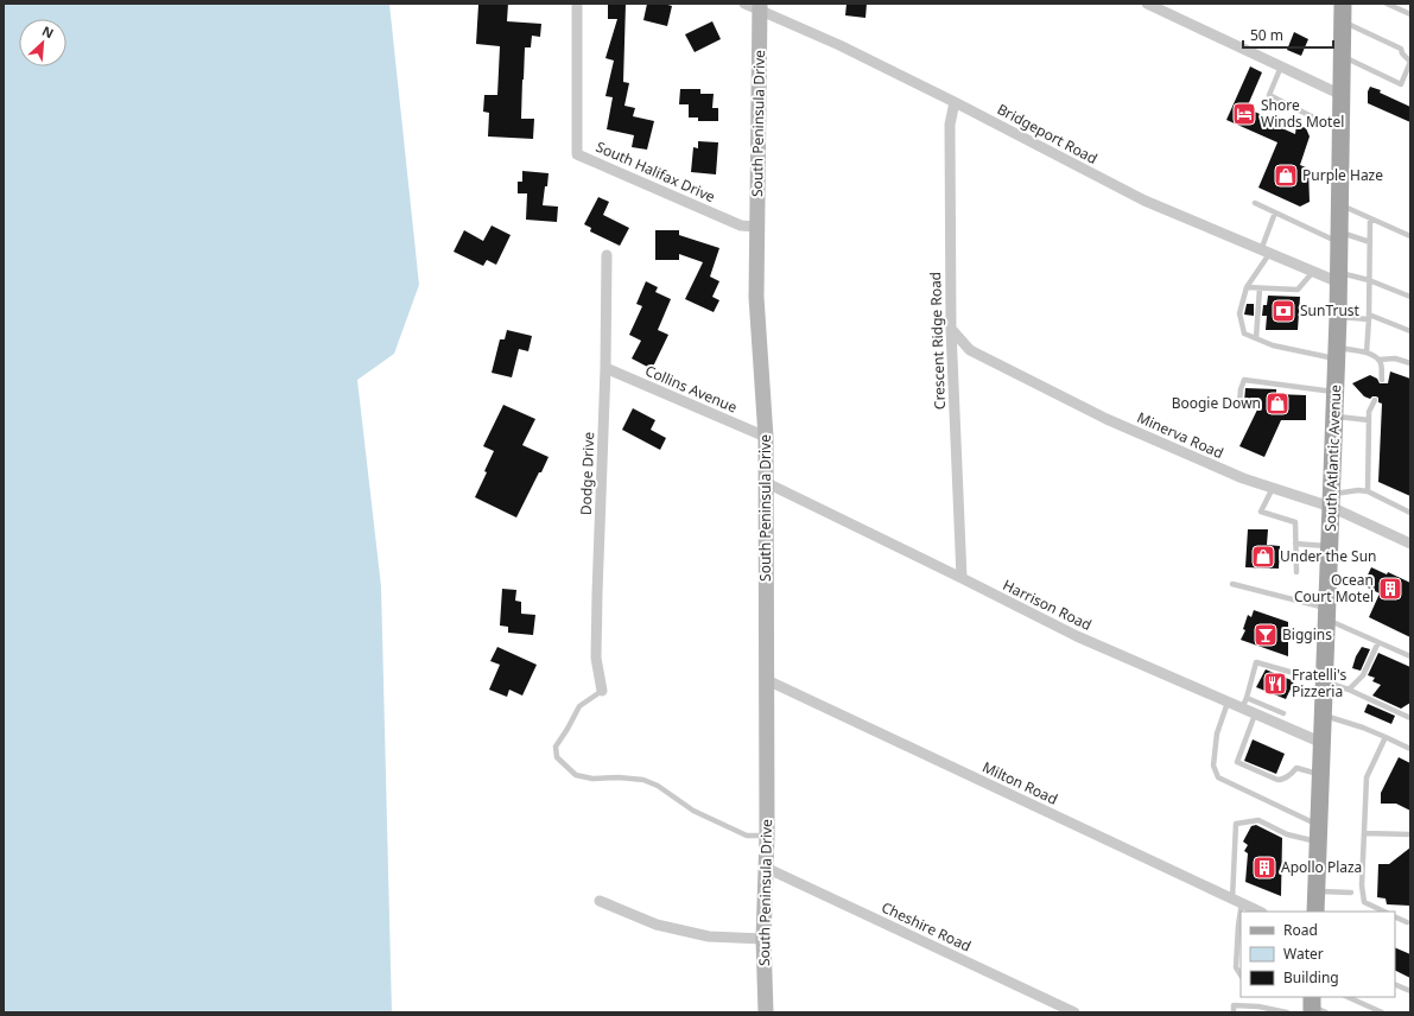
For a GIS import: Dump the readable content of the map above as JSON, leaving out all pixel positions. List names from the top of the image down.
{
  "streets": {
    "main road": ["South Peninsula Drive", "South Atlantic Avenue"],
    "street": [
      "Bridgeport Road",
      "South Halifax Drive",
      "Crescent Ridge Road",
      "Collins Avenue",
      "Minerva Road",
      "Dodge Drive",
      "Harrison Road",
      "Milton Road",
      "Cheshire Road"
    ]
  },
  "crossings": [
    ["South Peninsula Drive", "Bridgeport Road"],
    ["South Peninsula Drive", "South Halifax Drive"],
    ["South Peninsula Drive", "Collins Avenue"],
    ["South Peninsula Drive", "Harrison Road"],
    ["South Peninsula Drive", "Milton Road"],
    ["South Peninsula Drive", "Cheshire Road"],
    ["Bridgeport Road", "Crescent Ridge Road"],
    ["Bridgeport Road", "South Atlantic Avenue"],
    ["Crescent Ridge Road", "Minerva Road"],
    ["Crescent Ridge Road", "Harrison Road"],
    ["Collins Avenue", "Dodge Drive"],
    ["Minerva Road", "South Atlantic Avenue"],
    ["South Atlantic Avenue", "Harrison Road"]
  ],
  "places": {
    "hotel": ["Shore Winds Motel"],
    "shop": ["Purple Haze", "Boogie Down", "Under the Sun"],
    "bank": ["SunTrust"],
    "building": ["Ocean Court Motel", "Apollo Plaza"],
    "bar": ["Biggins"],
    "restaurant": ["Fratelli's Pizzeria"]
  },
  "legend": ["Road", "Water", "Building"],
  "scale_bar": "50 m",
  "north": "top right"
}
